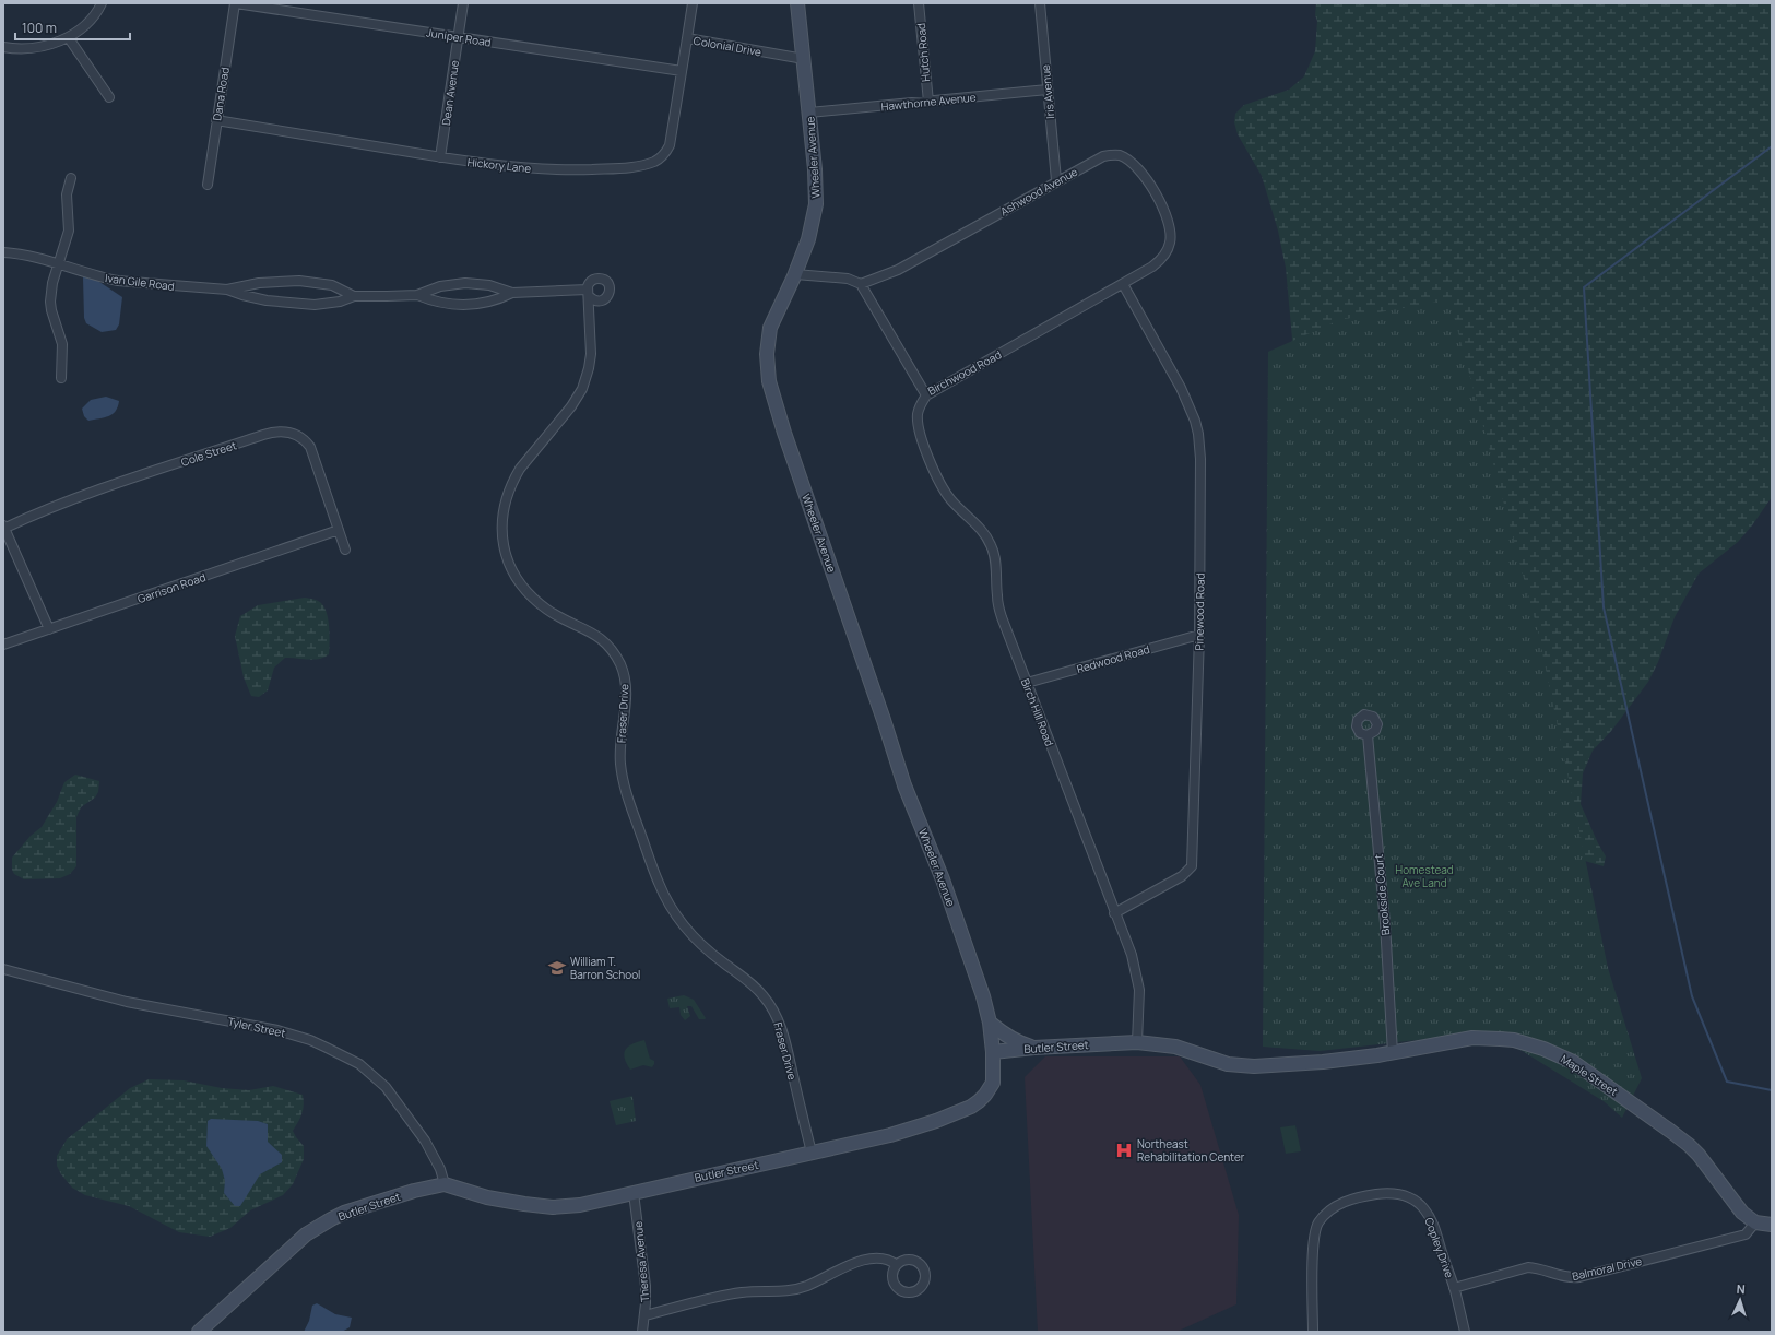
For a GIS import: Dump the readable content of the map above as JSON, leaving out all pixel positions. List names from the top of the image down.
{
  "streets": {
    "street": [
      "Juniper Road",
      "Colonial Drive",
      "Hutch Road",
      "Iris Avenue",
      "Dean Avenue",
      "Dana Road",
      "Hawthorne Avenue",
      "Wheeler Avenue",
      "Hickory Lane",
      "Ashwood Avenue",
      "Ivan Gile Road",
      "Birchwood Road",
      "Cole Street",
      "Garrison Road",
      "Pinewood Road",
      "Redwood Road",
      "Birch Hill Road",
      "Fraser Drive",
      "Brookside Court",
      "Tyler Street",
      "Butler Street",
      "Maple Street",
      "Copley Drive",
      "Theresa Avenue",
      "Balmoral Drive"
    ]
  },
  "crossings": [
    ["Juniper Road", "Dean Avenue"],
    ["Juniper Road", "Dana Road"],
    ["Juniper Road", "Hickory Lane"],
    ["Colonial Drive", "Wheeler Avenue"],
    ["Colonial Drive", "Hickory Lane"],
    ["Hutch Road", "Hawthorne Avenue"],
    ["Iris Avenue", "Hawthorne Avenue"],
    ["Iris Avenue", "Ashwood Avenue"],
    ["Dean Avenue", "Hickory Lane"],
    ["Dana Road", "Hickory Lane"],
    ["Hawthorne Avenue", "Wheeler Avenue"],
    ["Wheeler Avenue", "Butler Street"],
    ["Ashwood Avenue", "Birchwood Road"],
    ["Ivan Gile Road", "Fraser Drive"],
    ["Birchwood Road", "Pinewood Road"],
    ["Birchwood Road", "Birch Hill Road"],
    ["Cole Street", "Garrison Road"],
    ["Pinewood Road", "Redwood Road"],
    ["Pinewood Road", "Birch Hill Road"],
    ["Redwood Road", "Birch Hill Road"],
    ["Birch Hill Road", "Butler Street"],
    ["Fraser Drive", "Butler Street"],
    ["Brookside Court", "Maple Street"],
    ["Tyler Street", "Butler Street"],
    ["Butler Street", "Maple Street"],
    ["Butler Street", "Theresa Avenue"],
    ["Maple Street", "Balmoral Drive"],
    ["Copley Drive", "Balmoral Drive"]
  ],
  "parks": ["Homestead Ave Land"],
  "places": {
    "school or university": ["William T. Barron School"],
    "hospital": ["Northeast Rehabilitation Center"]
  },
  "scale_bar": "100 m",
  "north": "top"
}
